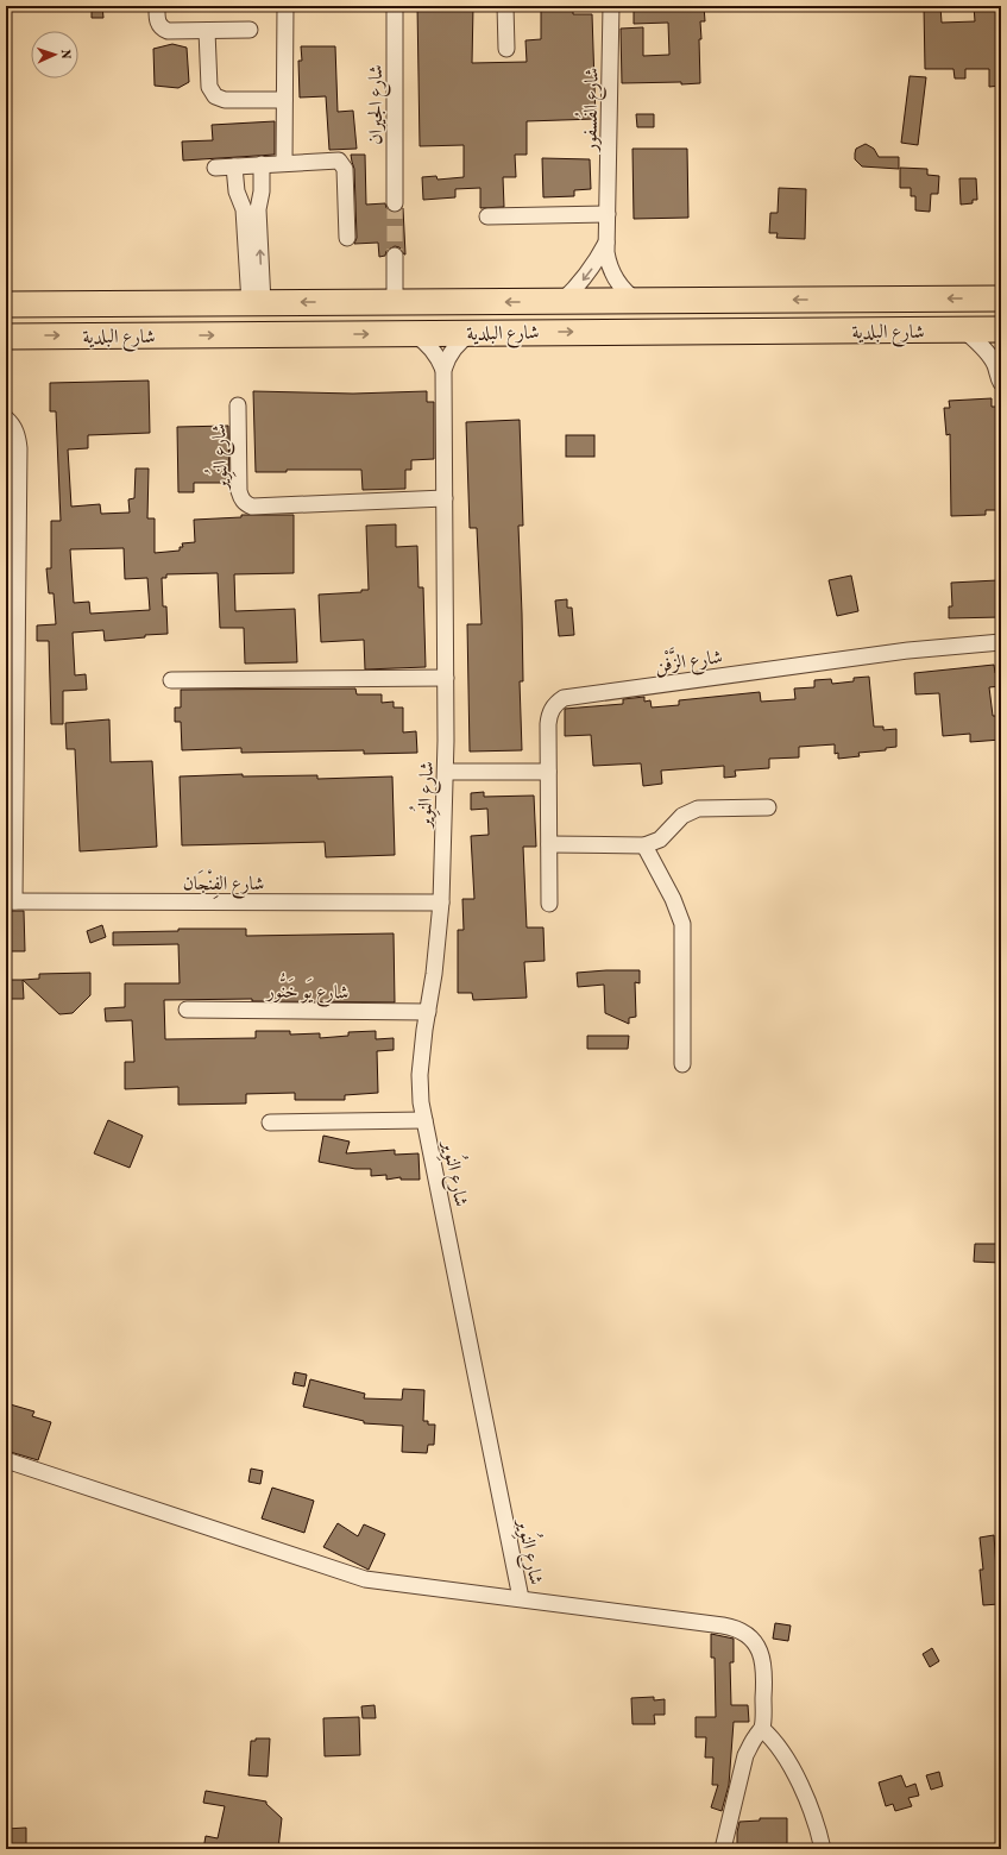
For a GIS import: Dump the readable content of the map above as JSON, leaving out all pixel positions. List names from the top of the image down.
{
  "streets": {
    "main road": ["شارع البلدية"],
    "street": [
      "شارع الجيران",
      "شارع الفُسفور",
      "شارع النُوِير",
      "شارع الزَّفْن",
      "شارع الفِنْجَان",
      "شارع يَو خَنُّور"
    ]
  },
  "crossings": [
    ["شارع الفُسفور", "شارع البلدية"],
    ["شارع البلدية", "شارع النُوِير"],
    ["شارع النُوِير", "شارع الفِنْجَان"],
    ["شارع النُوِير", "شارع يَو خَنُّور"]
  ],
  "north": "right"
}
